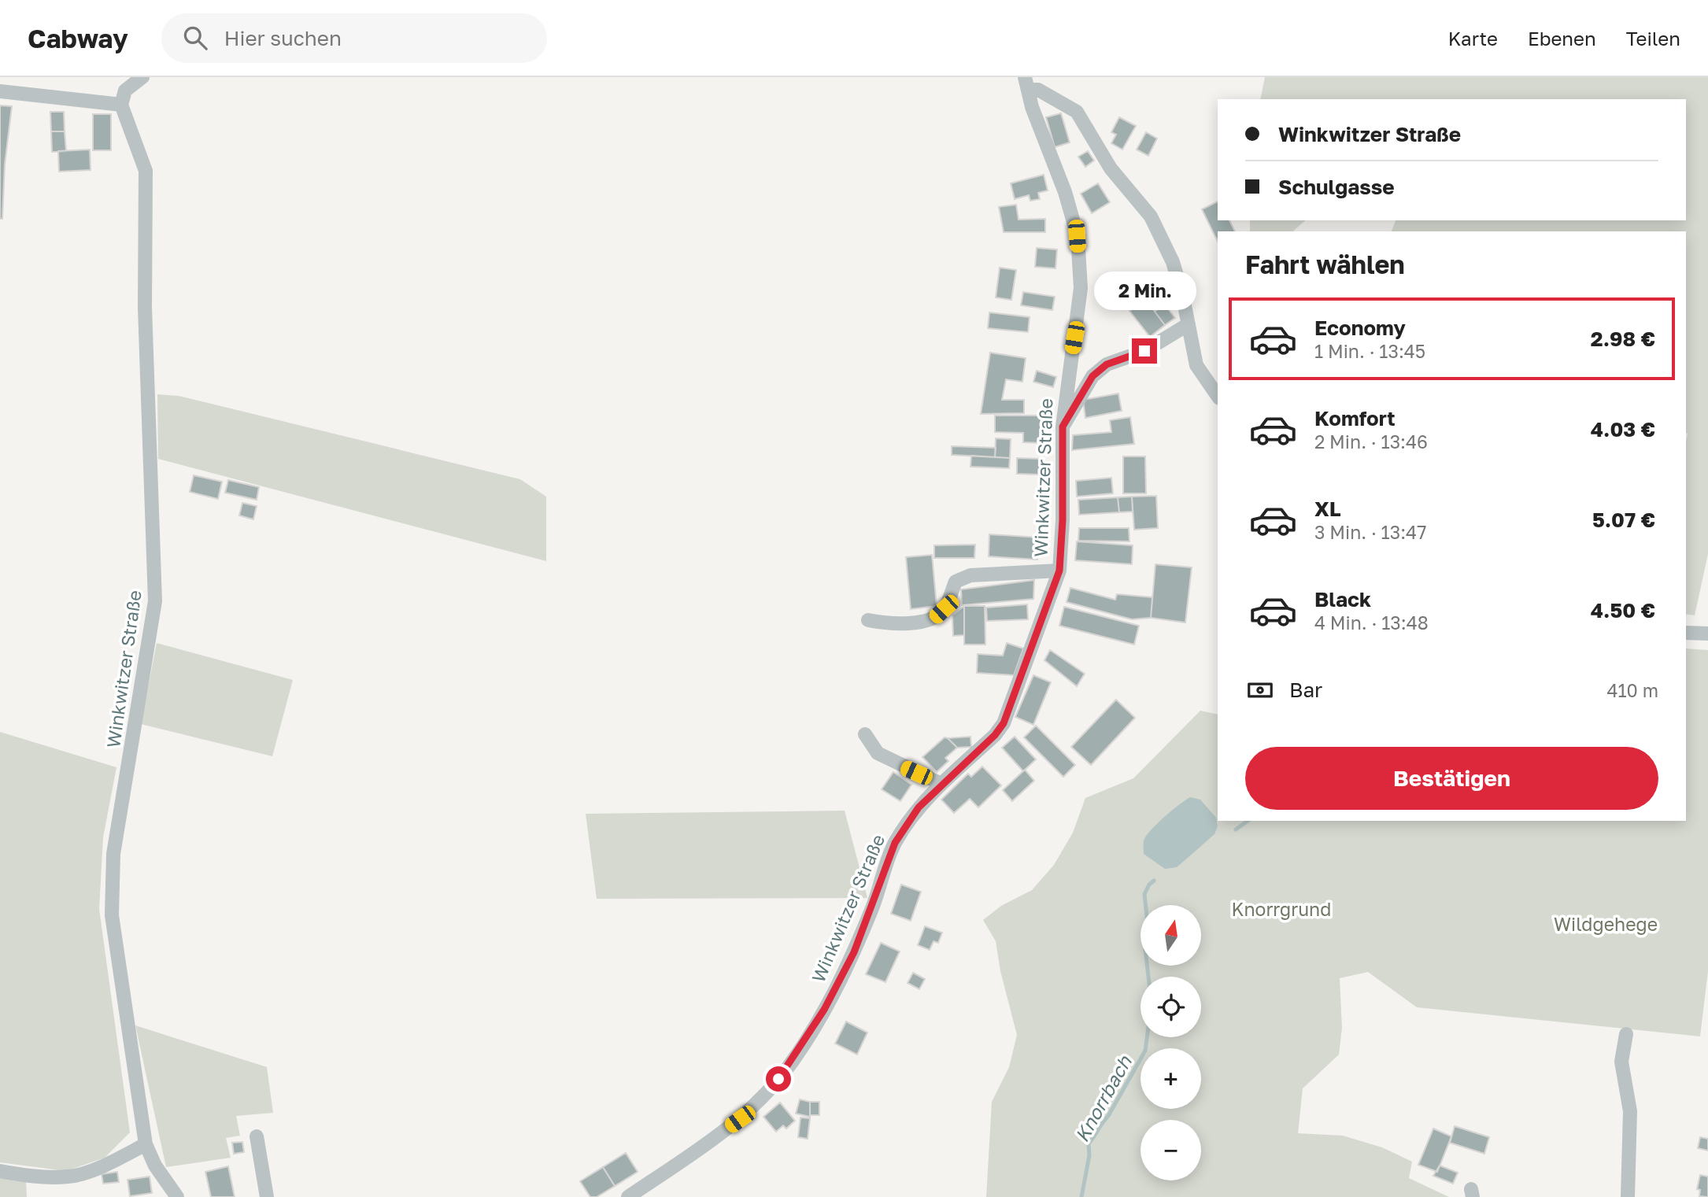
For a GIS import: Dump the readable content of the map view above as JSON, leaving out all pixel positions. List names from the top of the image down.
{
  "streets": {
    "street": ["Winkwitzer Straße"]
  },
  "water": ["Knorrbach"],
  "parks": ["Knorrgrund", "Wildgehege"],
  "north": "top",
  "page": {
    "header": "Cabway",
    "search": "Hier suchen",
    "nav": ["Karte", "Ebenen", "Teilen"],
    "banner": ["Winkwitzer Straße", "Schulgasse"],
    "heading": "Fahrt wählen",
    "bubble": "2 Min.",
    "list": [
      {
        "name": "Economy",
        "note": "1 Min. · 13:45",
        "value": "2.98 €"
      },
      {
        "name": "Komfort",
        "note": "2 Min. · 13:46",
        "value": "4.03 €"
      },
      {
        "name": "XL",
        "note": "3 Min. · 13:47",
        "value": "5.07 €"
      },
      {
        "name": "Black",
        "note": "4 Min. · 13:48",
        "value": "4.50 €"
      }
    ],
    "pay": ["Bar", "410 m"],
    "buttons": "Bestätigen",
    "map_buttons": ["+", "−"]
  }
}
